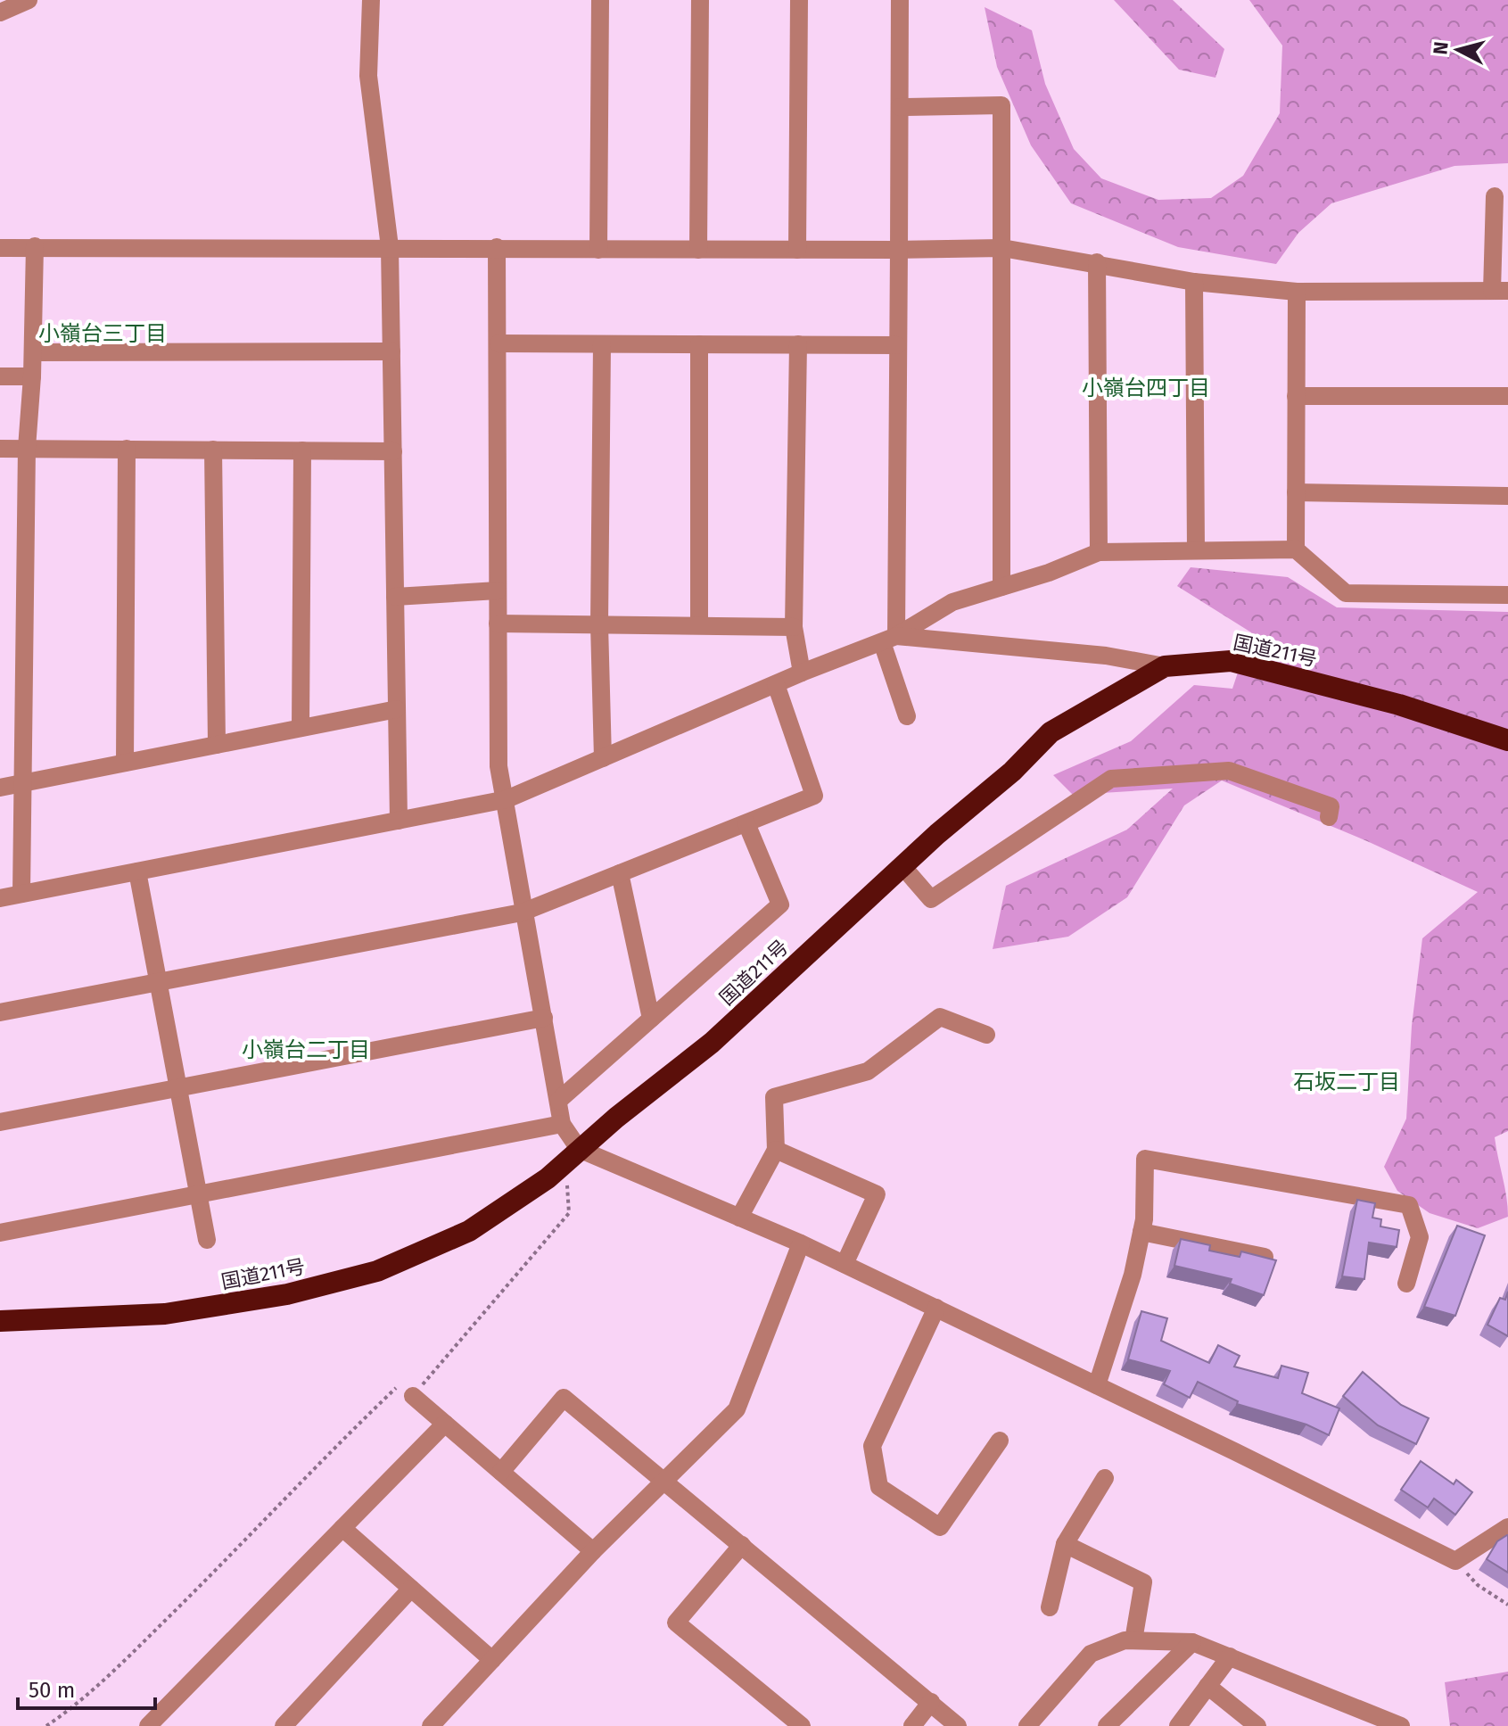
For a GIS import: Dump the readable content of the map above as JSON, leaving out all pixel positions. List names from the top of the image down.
{
  "streets": {
    "highway": ["国道211号"]
  },
  "districts": [
    "小嶺台三丁目",
    "小嶺台四丁目",
    "小嶺台二丁目",
    "石坂二丁目"
  ],
  "scale_bar": "50 m",
  "north": "left"
}
